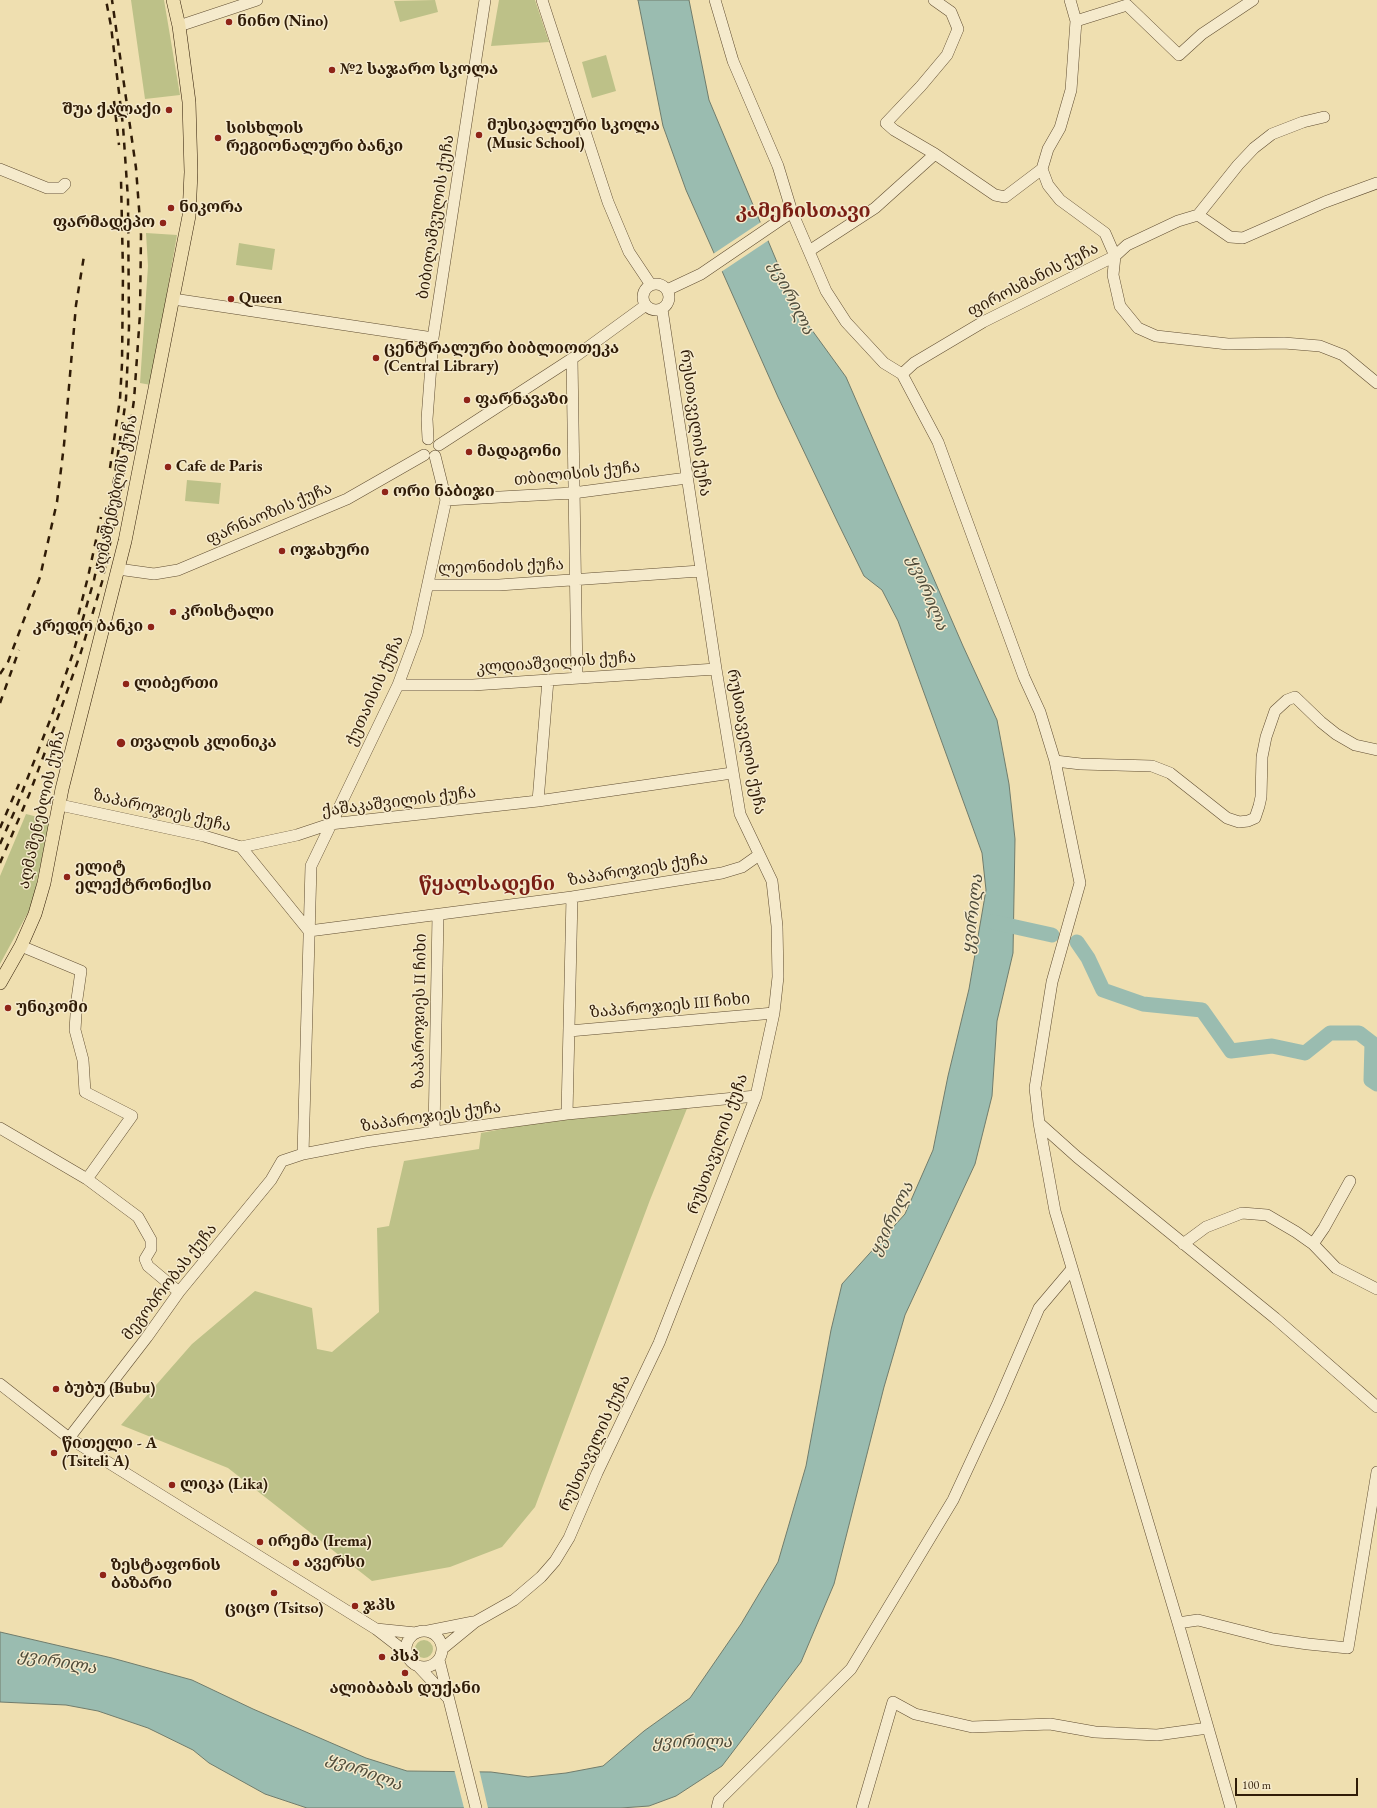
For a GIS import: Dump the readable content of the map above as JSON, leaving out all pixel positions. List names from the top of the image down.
{
  "streets": {
    "main road": ["აღმაშენებლის ქუჩა"],
    "street": [
      "ბიბილაშვულის ქუჩა",
      "ფიროსმანის ქუჩა",
      "რუსთაველის ქუჩა",
      "თბილისის ქუჩა",
      "ფარნაოზის ქუჩა",
      "ლეონიძის ქუჩა",
      "კლდიაშვილის ქუჩა",
      "ქუთაისის ქუჩა",
      "ქაშაკაშვილის ქუჩა",
      "ზაპაროჯიეს ქუჩა",
      "ზაპაროჯიეს III ჩიხი",
      "ზაპაროჯიეს II ჩიხი",
      "მეგობრობას ქუჩა"
    ]
  },
  "crossings": [
    ["ბიბილაშვულის ქუჩა", "ფარნაოზის ქუჩა"],
    ["ბიბილაშვულის ქუჩა", "ქუთაისის ქუჩა"],
    ["რუსთაველის ქუჩა", "თბილისის ქუჩა"],
    ["რუსთაველის ქუჩა", "ლეონიძის ქუჩა"],
    ["რუსთაველის ქუჩა", "კლდიაშვილის ქუჩა"],
    ["რუსთაველის ქუჩა", "ქაშაკაშვილის ქუჩა"],
    ["რუსთაველის ქუჩა", "ზაპაროჯიეს ქუჩა"],
    ["რუსთაველის ქუჩა", "ზაპაროჯიეს III ჩიხი"],
    ["თბილისის ქუჩა", "ლეონიძის ქუჩა"],
    ["თბილისის ქუჩა", "ქუთაისის ქუჩა"],
    ["აღმაშენებლის ქუჩა", "ფარნაოზის ქუჩა"],
    ["აღმაშენებლის ქუჩა", "ზაპაროჯიეს ქუჩა"],
    ["ფარნაოზის ქუჩა", "ქუთაისის ქუჩა"],
    ["ლეონიძის ქუჩა", "კლდიაშვილის ქუჩა"],
    ["ლეონიძის ქუჩა", "ქუთაისის ქუჩა"],
    ["კლდიაშვილის ქუჩა", "ქუთაისის ქუჩა"],
    ["ქუთაისის ქუჩა", "ქაშაკაშვილის ქუჩა"],
    ["ქუთაისის ქუჩა", "ზაპაროჯიეს ქუჩა"],
    ["ქუთაისის ქუჩა", "მეგობრობას ქუჩა"],
    ["ქაშაკაშვილის ქუჩა", "ზაპაროჯიეს ქუჩა"],
    ["ზაპაროჯიეს ქუჩა", "ზაპაროჯიეს III ჩიხი"],
    ["ზაპაროჯიეს ქუჩა", "ზაპაროჯიეს II ჩიხი"],
    ["ზაპაროჯიეს ქუჩა", "მეგობრობას ქუჩა"]
  ],
  "districts": ["კამეჩისთავი", "წყალსადენი"],
  "water": ["ყვირილა"],
  "places": [
    "ნინო (Nino)",
    "№2 საჯარო სკოლა",
    "შუა ქალაქი",
    "მუსიკალური სკოლა (Music School)",
    "სისხლის რეგიონალური ბანკი",
    "ნიკორა",
    "ფარმადეპო",
    "Queen",
    "ცენტრალური ბიბლიოთეკა (Central Library)",
    "ფარნავაზი",
    "მადაგონი",
    "Cafe de Paris",
    "ორი ნაბიჯი",
    "ოჯახური",
    "კრისტალი",
    "კრედო ბანკი",
    "ლიბერთი",
    "თვალის კლინიკა",
    "ელიტ ელექტრონიქსი",
    "უნიკომი",
    "ბუბუ (Bubu)",
    "წითელი - A (Tsiteli A)",
    "ლიკა (Lika)",
    "ირემა (Irema)",
    "ავერსი",
    "ზესტაფონის ბაზარი",
    "ციცო (Tsitso)",
    "ჯპს",
    "პსპ",
    "ალიბაბას დუქანი"
  ],
  "scale_bar": "100 m"
}
